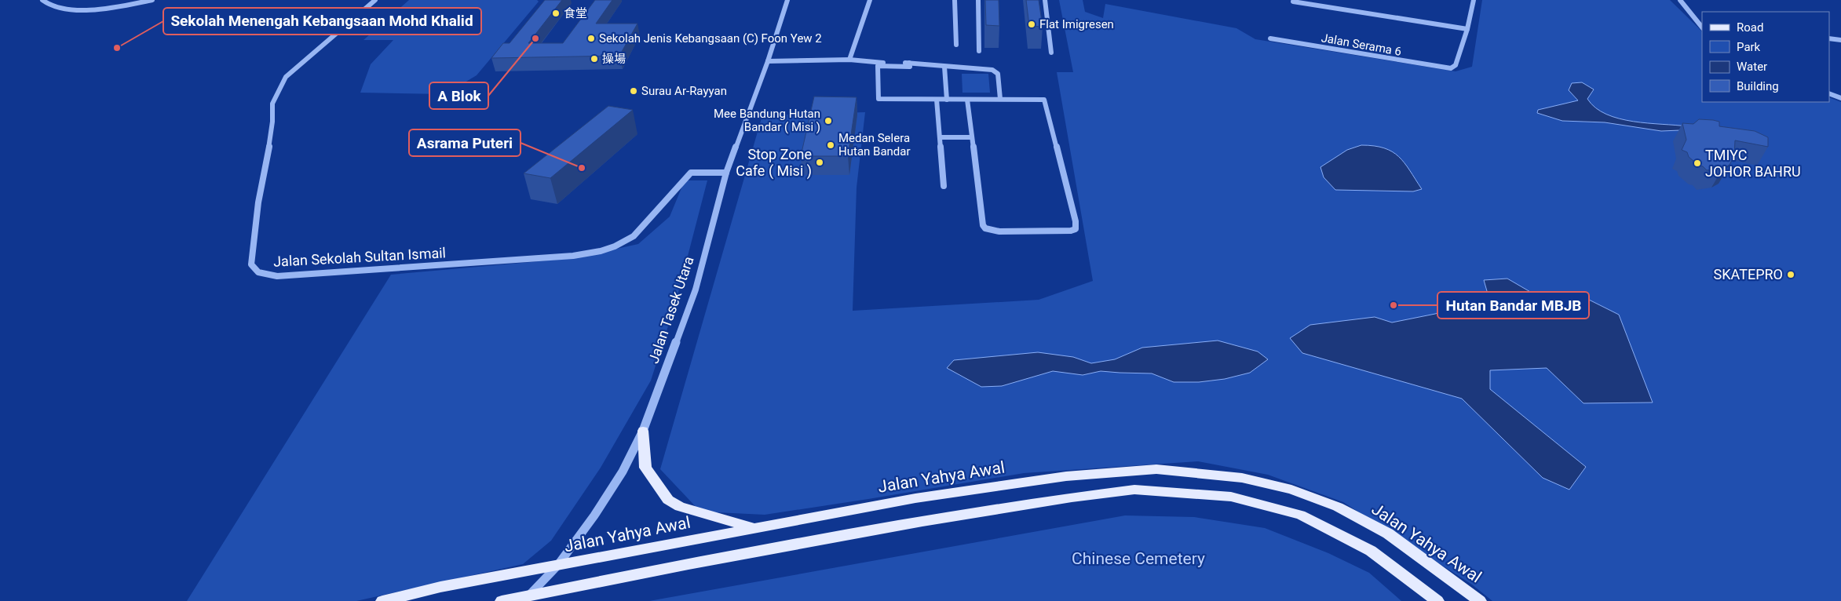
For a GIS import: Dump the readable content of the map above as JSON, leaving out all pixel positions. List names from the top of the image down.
{
  "streets": {
    "main road": ["Jalan Yahya Awal"],
    "street": ["Jalan Serama 6", "Jalan Sekolah Sultan Ismail", "Jalan Tasek Utara"]
  },
  "crossings": [
    ["Jalan Sekolah Sultan Ismail", "Jalan Tasek Utara"],
    ["Jalan Tasek Utara", "Jalan Yahya Awal"]
  ],
  "parks": ["Chinese Cemetery"],
  "places": [
    "食堂",
    "Flat Imigresen",
    "A Blok",
    "Sekolah Jenis Kebangsaan (C) Foon Yew 2",
    "Sekolah Menengah Kebangsaan Mohd Khalid",
    "操場",
    "Surau Ar-Rayyan",
    "Mee Bandung Hutan Bandar ( Misi )",
    "Medan Selera Hutan Bandar",
    "Stop Zone Cafe ( Misi )",
    "TMIYC JOHOR BAHRU",
    "Asrama Puteri",
    "SKATEPRO",
    "Hutan Bandar MBJB"
  ],
  "legend": [
    "Road",
    "Park",
    "Water",
    "Building"
  ]
}
